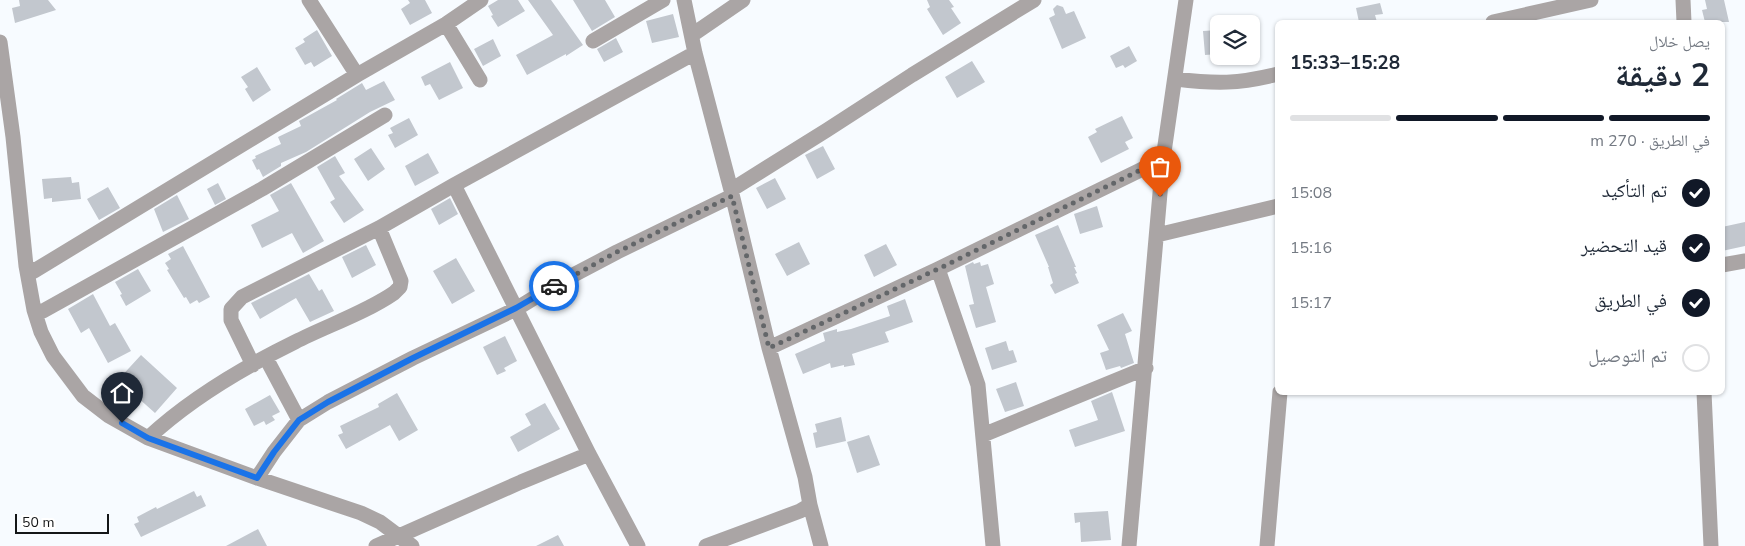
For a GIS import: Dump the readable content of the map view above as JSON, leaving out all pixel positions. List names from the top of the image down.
{
  "scale_bar": "50 m",
  "page": {
    "heading": ["2 دقيقة", "يصل خلال", "15:28–15:33"],
    "bar": "في الطريق · 270 m",
    "list": [
      ["تم التأكيد", "15:08"],
      ["قيد التحضير", "15:16"],
      ["في الطريق", "15:17"],
      "تم التوصيل"
    ],
    "scale": "50 m"
  }
}
